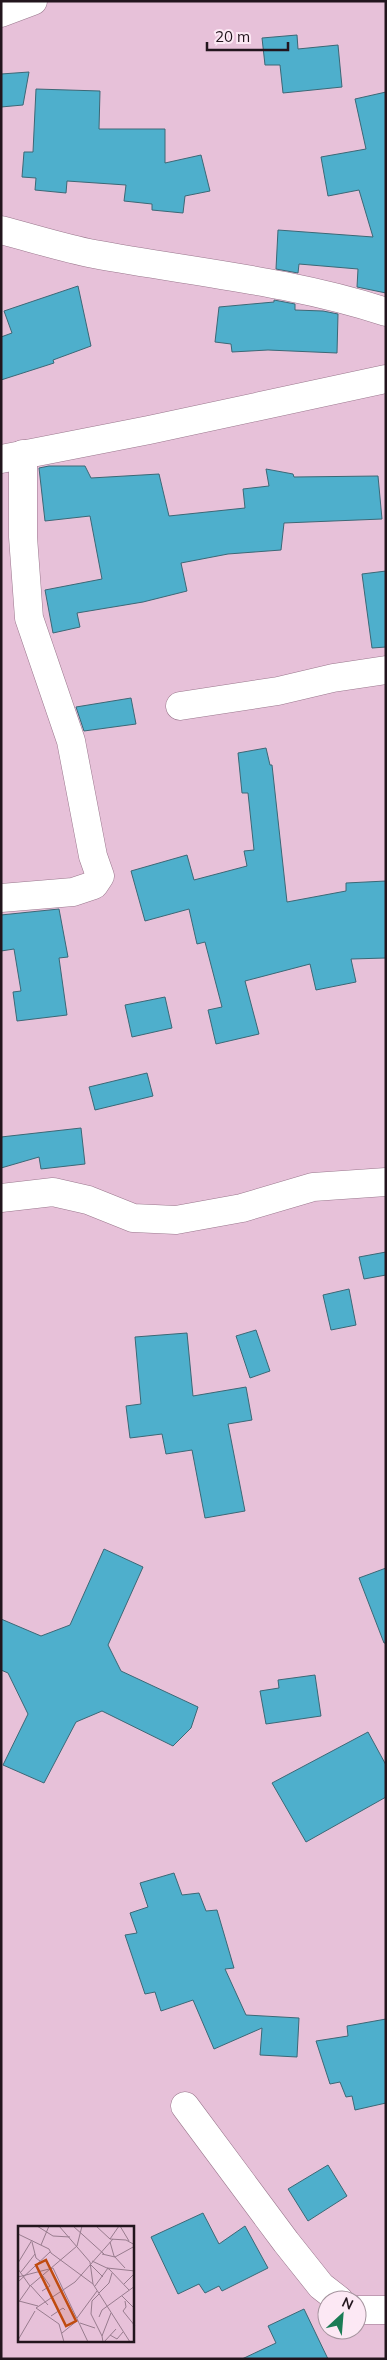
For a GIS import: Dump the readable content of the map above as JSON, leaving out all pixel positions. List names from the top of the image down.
{
  "scale_bar": "20 m",
  "north": "top right"
}
